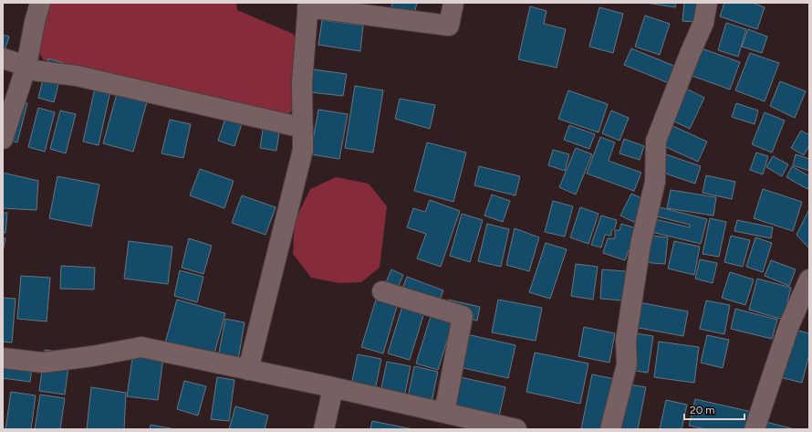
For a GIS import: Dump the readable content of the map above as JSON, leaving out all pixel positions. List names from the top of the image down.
{
  "scale_bar": "20 m"
}
